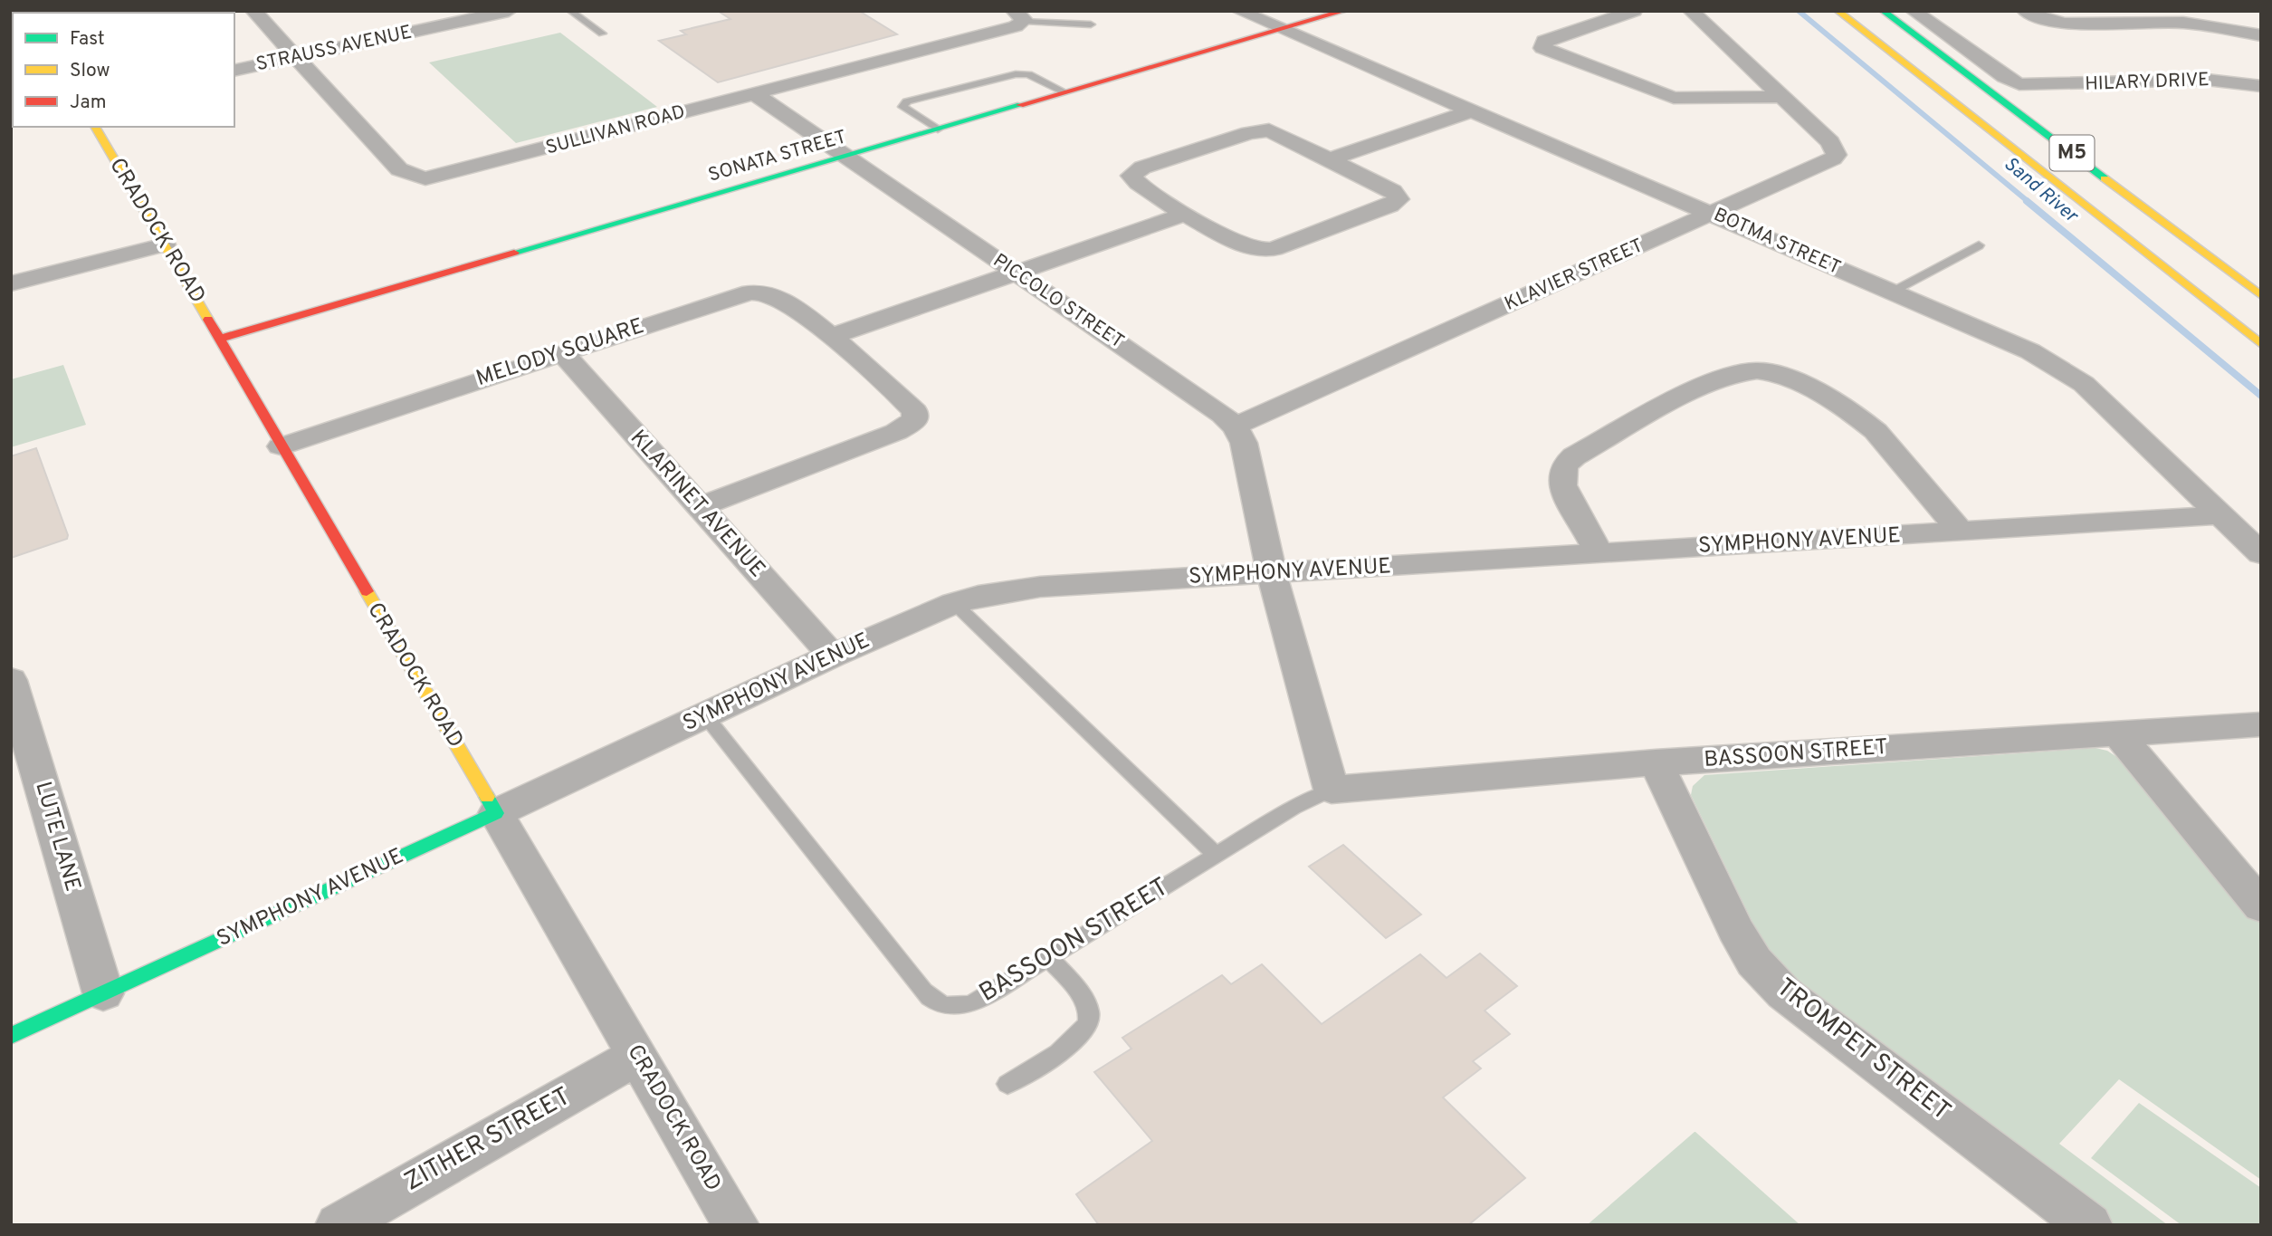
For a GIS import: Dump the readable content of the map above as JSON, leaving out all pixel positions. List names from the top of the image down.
{
  "streets": {
    "street": [
      "STRAUSS AVENUE",
      "HILARY DRIVE",
      "SULLIVAN ROAD",
      "M5",
      "SONATA STREET",
      "CRADOCK ROAD",
      "BOTMA STREET",
      "KLAVIER STREET",
      "PICCOLO STREET",
      "MELODY SQUARE",
      "KLARINET AVENUE",
      "SYMPHONY AVENUE",
      "BASSOON STREET",
      "LUTE LANE",
      "TROMPET STREET",
      "ZITHER STREET"
    ]
  },
  "crossings": [
    ["STRAUSS AVENUE", "SULLIVAN ROAD"],
    ["SULLIVAN ROAD", "PICCOLO STREET"],
    ["SONATA STREET", "CRADOCK ROAD"],
    ["SONATA STREET", "BOTMA STREET"],
    ["SONATA STREET", "PICCOLO STREET"],
    ["CRADOCK ROAD", "MELODY SQUARE"],
    ["CRADOCK ROAD", "SYMPHONY AVENUE"],
    ["CRADOCK ROAD", "ZITHER STREET"],
    ["BOTMA STREET", "KLAVIER STREET"],
    ["BOTMA STREET", "SYMPHONY AVENUE"],
    ["KLAVIER STREET", "PICCOLO STREET"],
    ["MELODY SQUARE", "KLARINET AVENUE"],
    ["KLARINET AVENUE", "SYMPHONY AVENUE"],
    ["SYMPHONY AVENUE", "BASSOON STREET"],
    ["SYMPHONY AVENUE", "LUTE LANE"],
    ["BASSOON STREET", "TROMPET STREET"]
  ],
  "water": ["Sand River"],
  "legend": ["Fast", "Slow", "Jam"]
}
